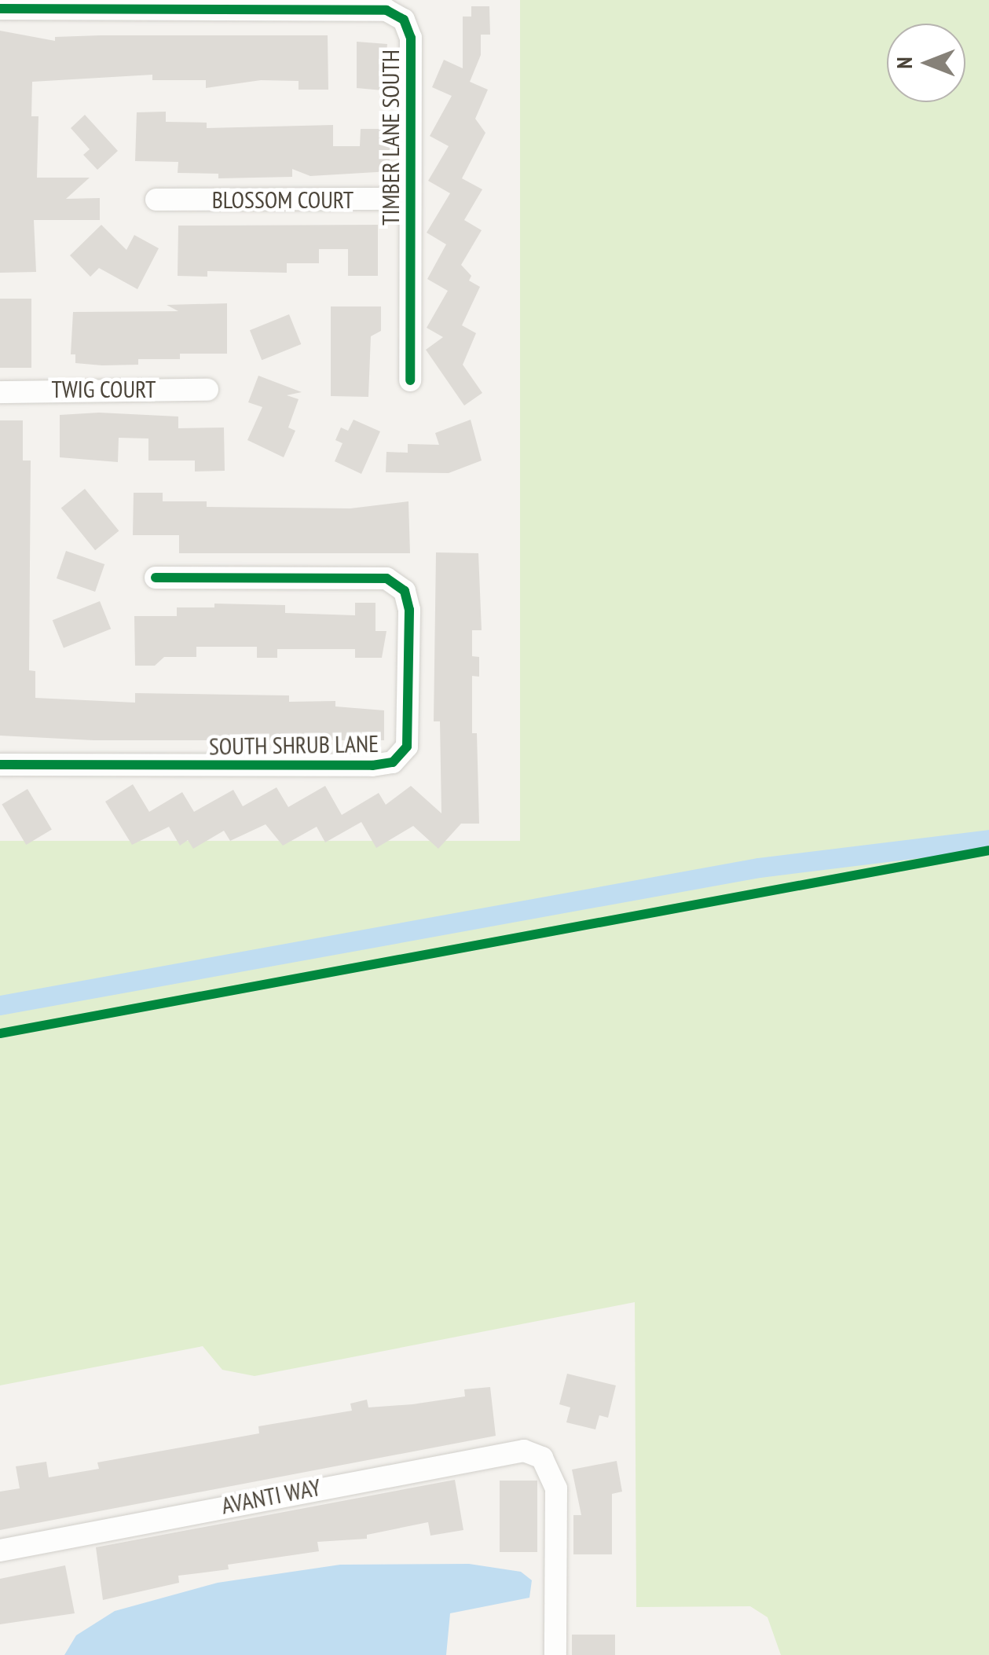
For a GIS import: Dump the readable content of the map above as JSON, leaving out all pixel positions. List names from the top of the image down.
{
  "streets": {
    "street": [
      "TIMBER LANE SOUTH",
      "BLOSSOM COURT",
      "TWIG COURT",
      "SOUTH SHRUB LANE",
      "AVANTI WAY"
    ]
  },
  "crossings": [
    ["TIMBER LANE SOUTH", "BLOSSOM COURT"]
  ],
  "north": "left"
}
